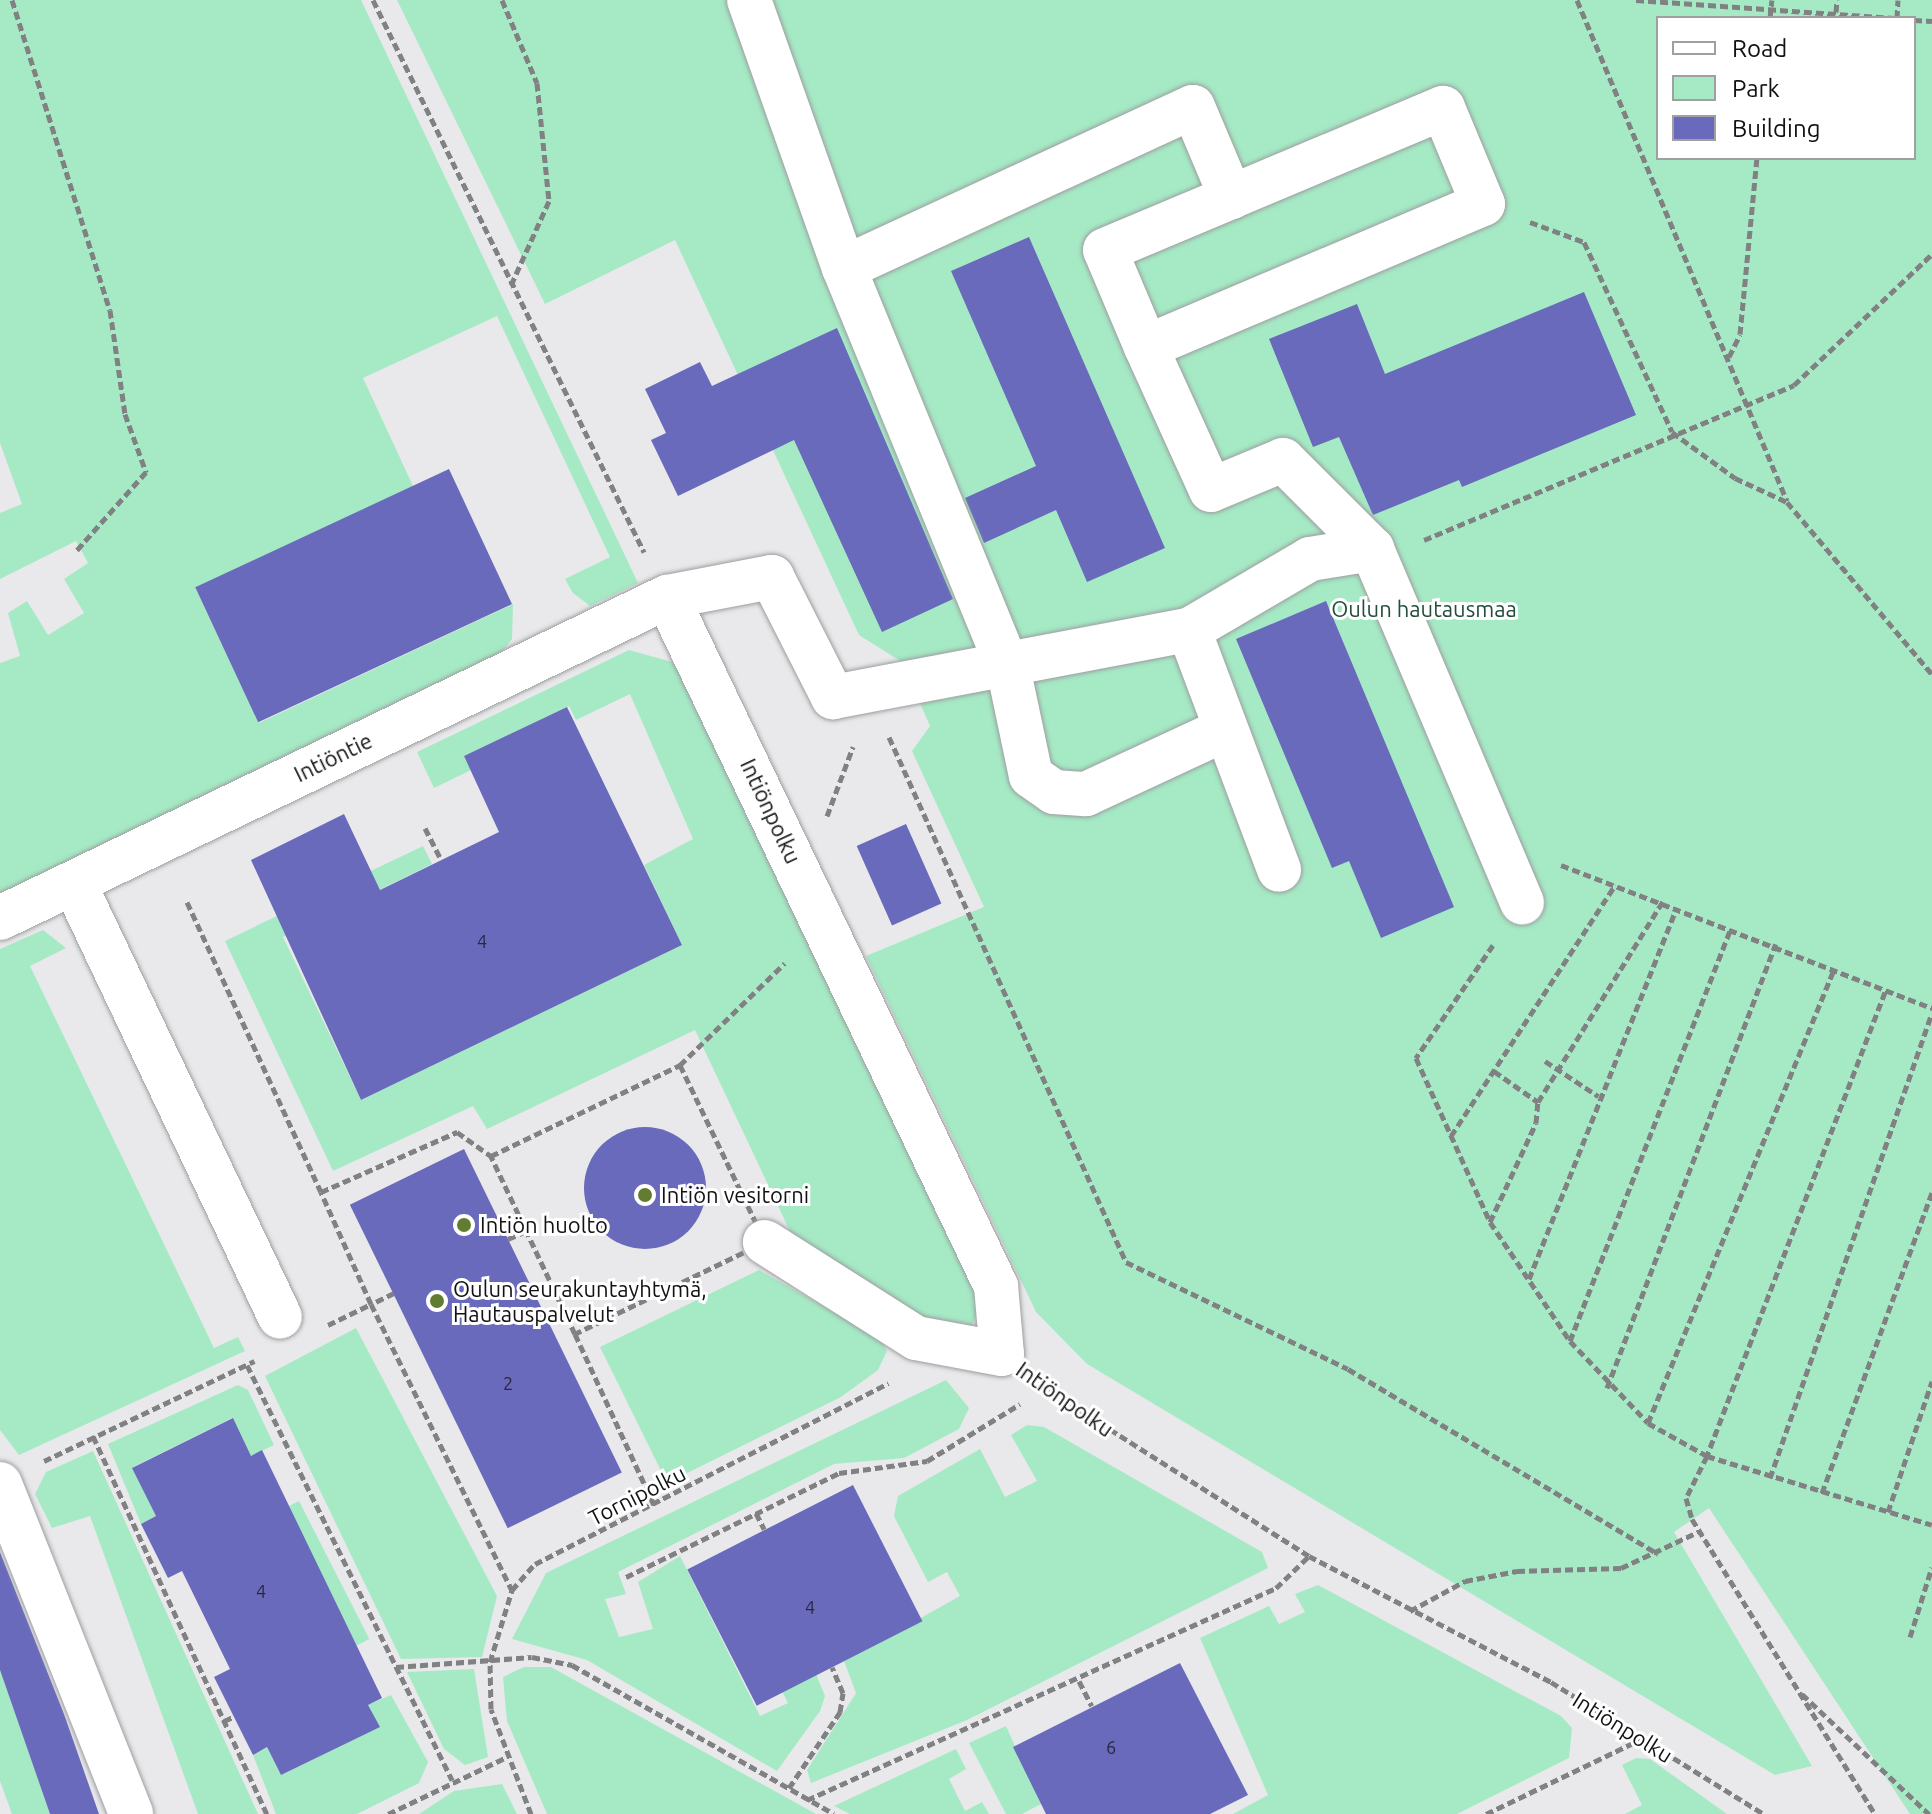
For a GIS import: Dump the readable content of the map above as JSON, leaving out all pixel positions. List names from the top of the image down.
{
  "streets": {
    "street": ["Intiöntie", "Intiönpolku"],
    "path": ["Tornipolku"]
  },
  "crossings": [
    ["Intiöntie", "Intiönpolku"]
  ],
  "parks": ["Oulun hautausmaa"],
  "places": ["Intiön vesitorni", "Intiön huolto", "Oulun seurakuntayhtymä, Hautauspalvelut"],
  "house_numbers": [
    "4",
    "2",
    "4",
    "4",
    "6"
  ],
  "legend": ["Road", "Park", "Building"]
}
